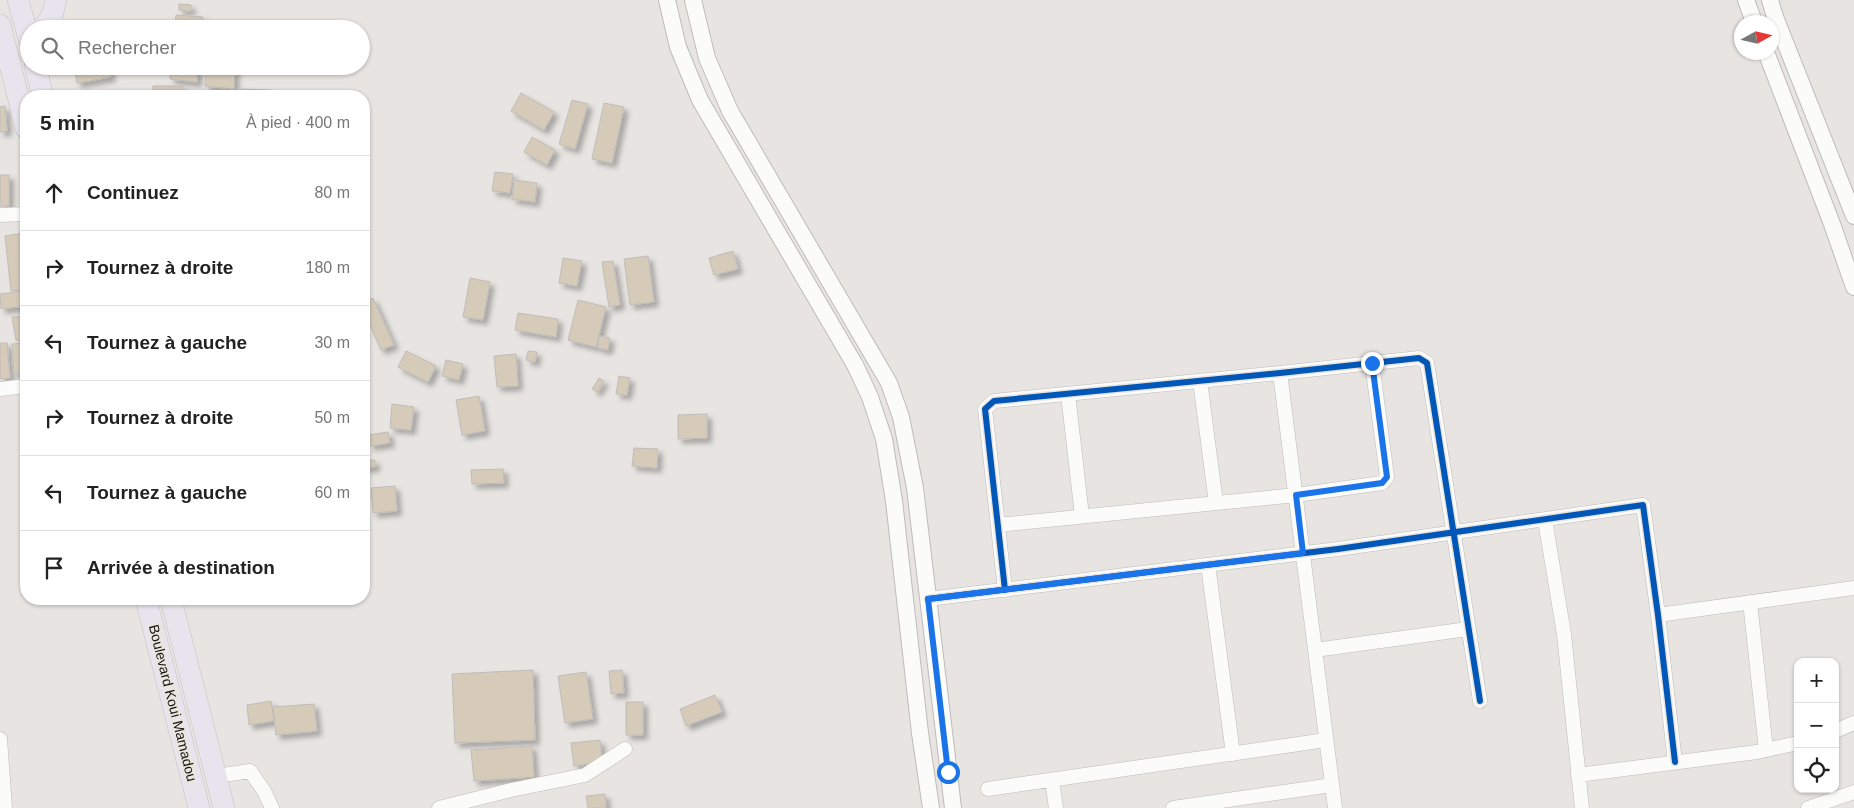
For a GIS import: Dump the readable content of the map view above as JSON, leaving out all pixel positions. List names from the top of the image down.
{
  "streets": {
    "main road": ["Boulevard Koui Mamadou"]
  },
  "north": "right",
  "page": {
    "search": "Rechercher",
    "heading": ["5 min", "À pied · 400 m"],
    "list": [
      ["Continuez", "80 m"],
      ["Tournez à droite", "180 m"],
      ["Tournez à gauche", "30 m"],
      ["Tournez à droite", "50 m"],
      ["Tournez à gauche", "60 m"],
      "Arrivée à destination"
    ],
    "map_buttons": ["+", "−"]
  }
}
